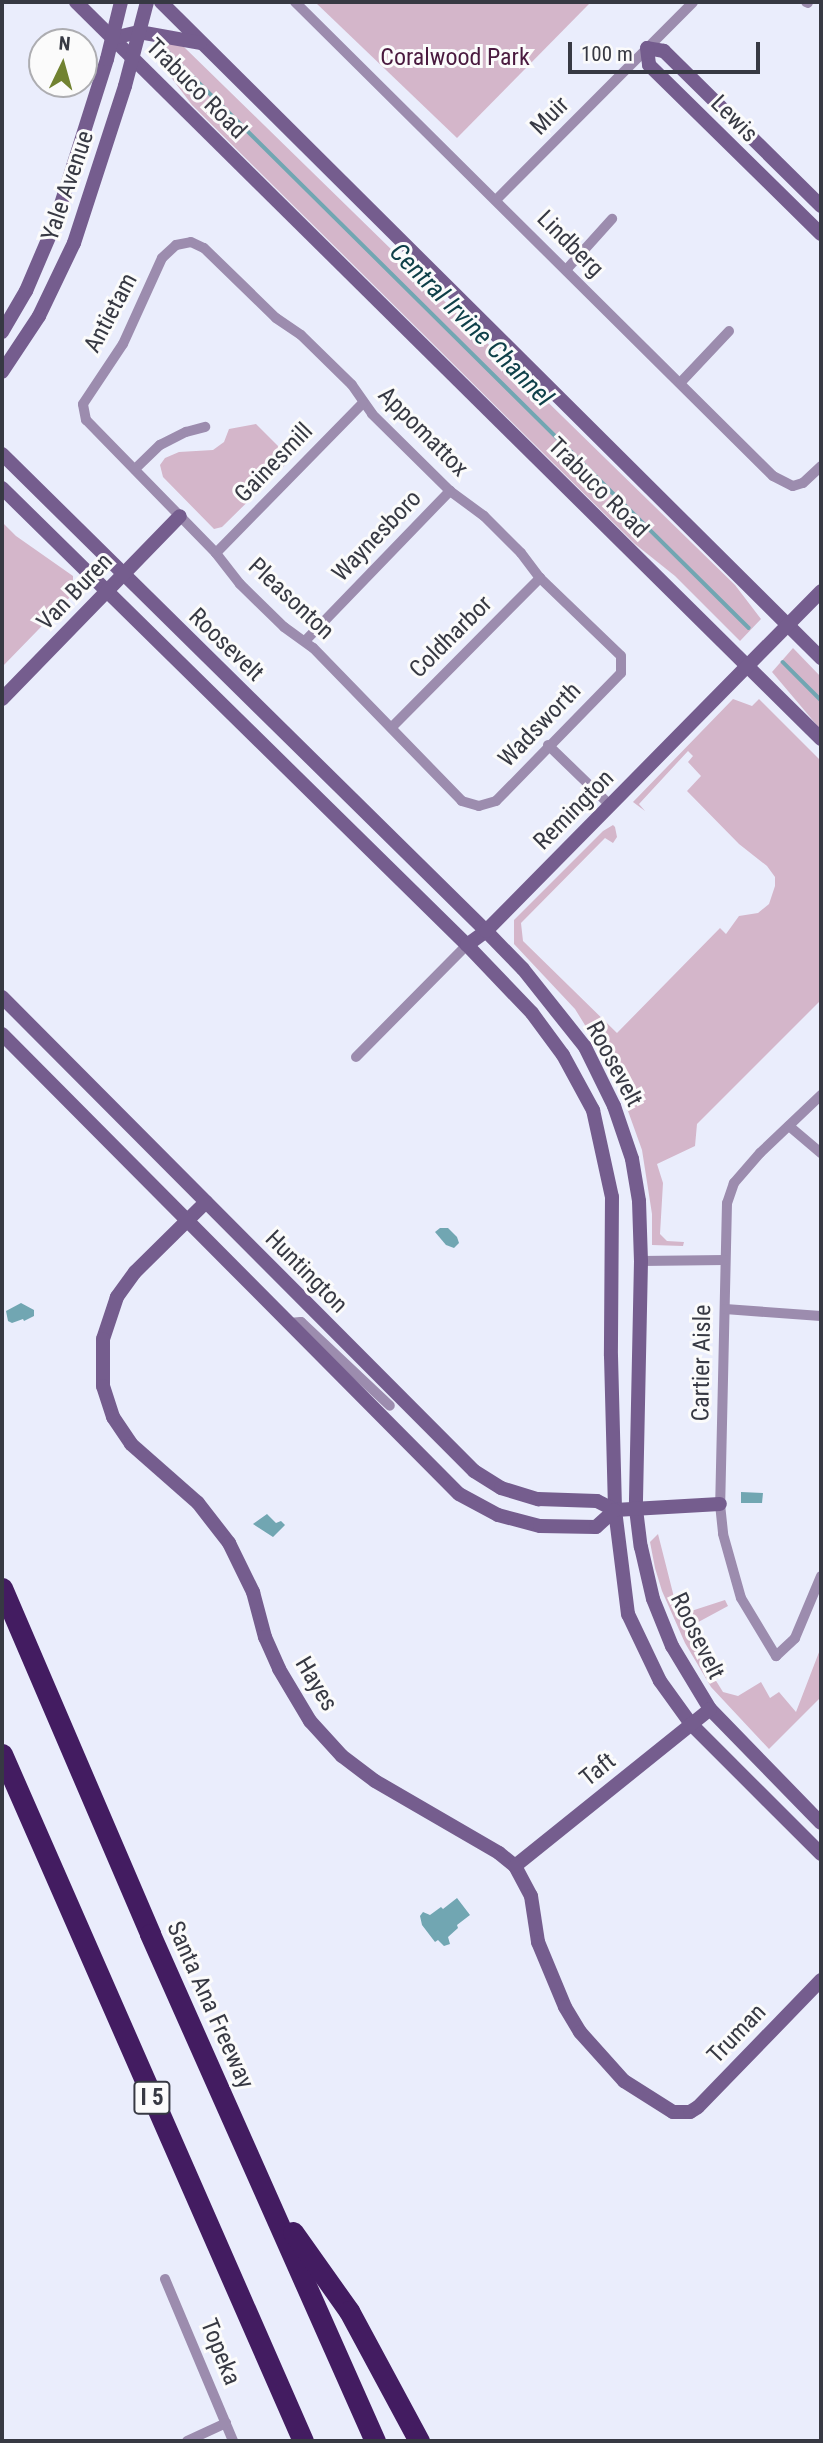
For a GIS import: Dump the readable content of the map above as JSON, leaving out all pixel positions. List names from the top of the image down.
{
  "streets": {
    "highway": ["Santa Ana Freeway", "I 5"],
    "street": [
      "Trabuco Road",
      "Muir",
      "Lewis",
      "Yale Avenue",
      "Lindberg",
      "Antietam",
      "Appomattox",
      "Gainesmill",
      "Waynesboro",
      "Van Buren",
      "Pleasonton",
      "Coldharbor",
      "Roosevelt",
      "Wadsworth",
      "Remington",
      "Huntington",
      "Cartier Aisle",
      "Hayes",
      "Taft",
      "Truman",
      "Topeka"
    ]
  },
  "crossings": [
    ["Trabuco Road", "Yale Avenue"],
    ["Trabuco Road", "Remington"],
    ["Muir", "Lewis"],
    ["Muir", "Lindberg"],
    ["Antietam", "Appomattox"],
    ["Antietam", "Pleasonton"],
    ["Appomattox", "Gainesmill"],
    ["Appomattox", "Waynesboro"],
    ["Appomattox", "Coldharbor"],
    ["Appomattox", "Wadsworth"],
    ["Gainesmill", "Pleasonton"],
    ["Waynesboro", "Pleasonton"],
    ["Van Buren", "Pleasonton"],
    ["Van Buren", "Roosevelt"],
    ["Pleasonton", "Coldharbor"],
    ["Pleasonton", "Wadsworth"],
    ["Roosevelt", "Remington"],
    ["Roosevelt", "Huntington"],
    ["Roosevelt", "Taft"],
    ["Huntington", "Cartier Aisle"],
    ["Huntington", "Hayes"],
    ["Hayes", "Taft"],
    ["Hayes", "Truman"]
  ],
  "water": ["Central Irvine Channel"],
  "parks": ["Coralwood Park"],
  "scale_bar": "100 m",
  "north": "top"
}
